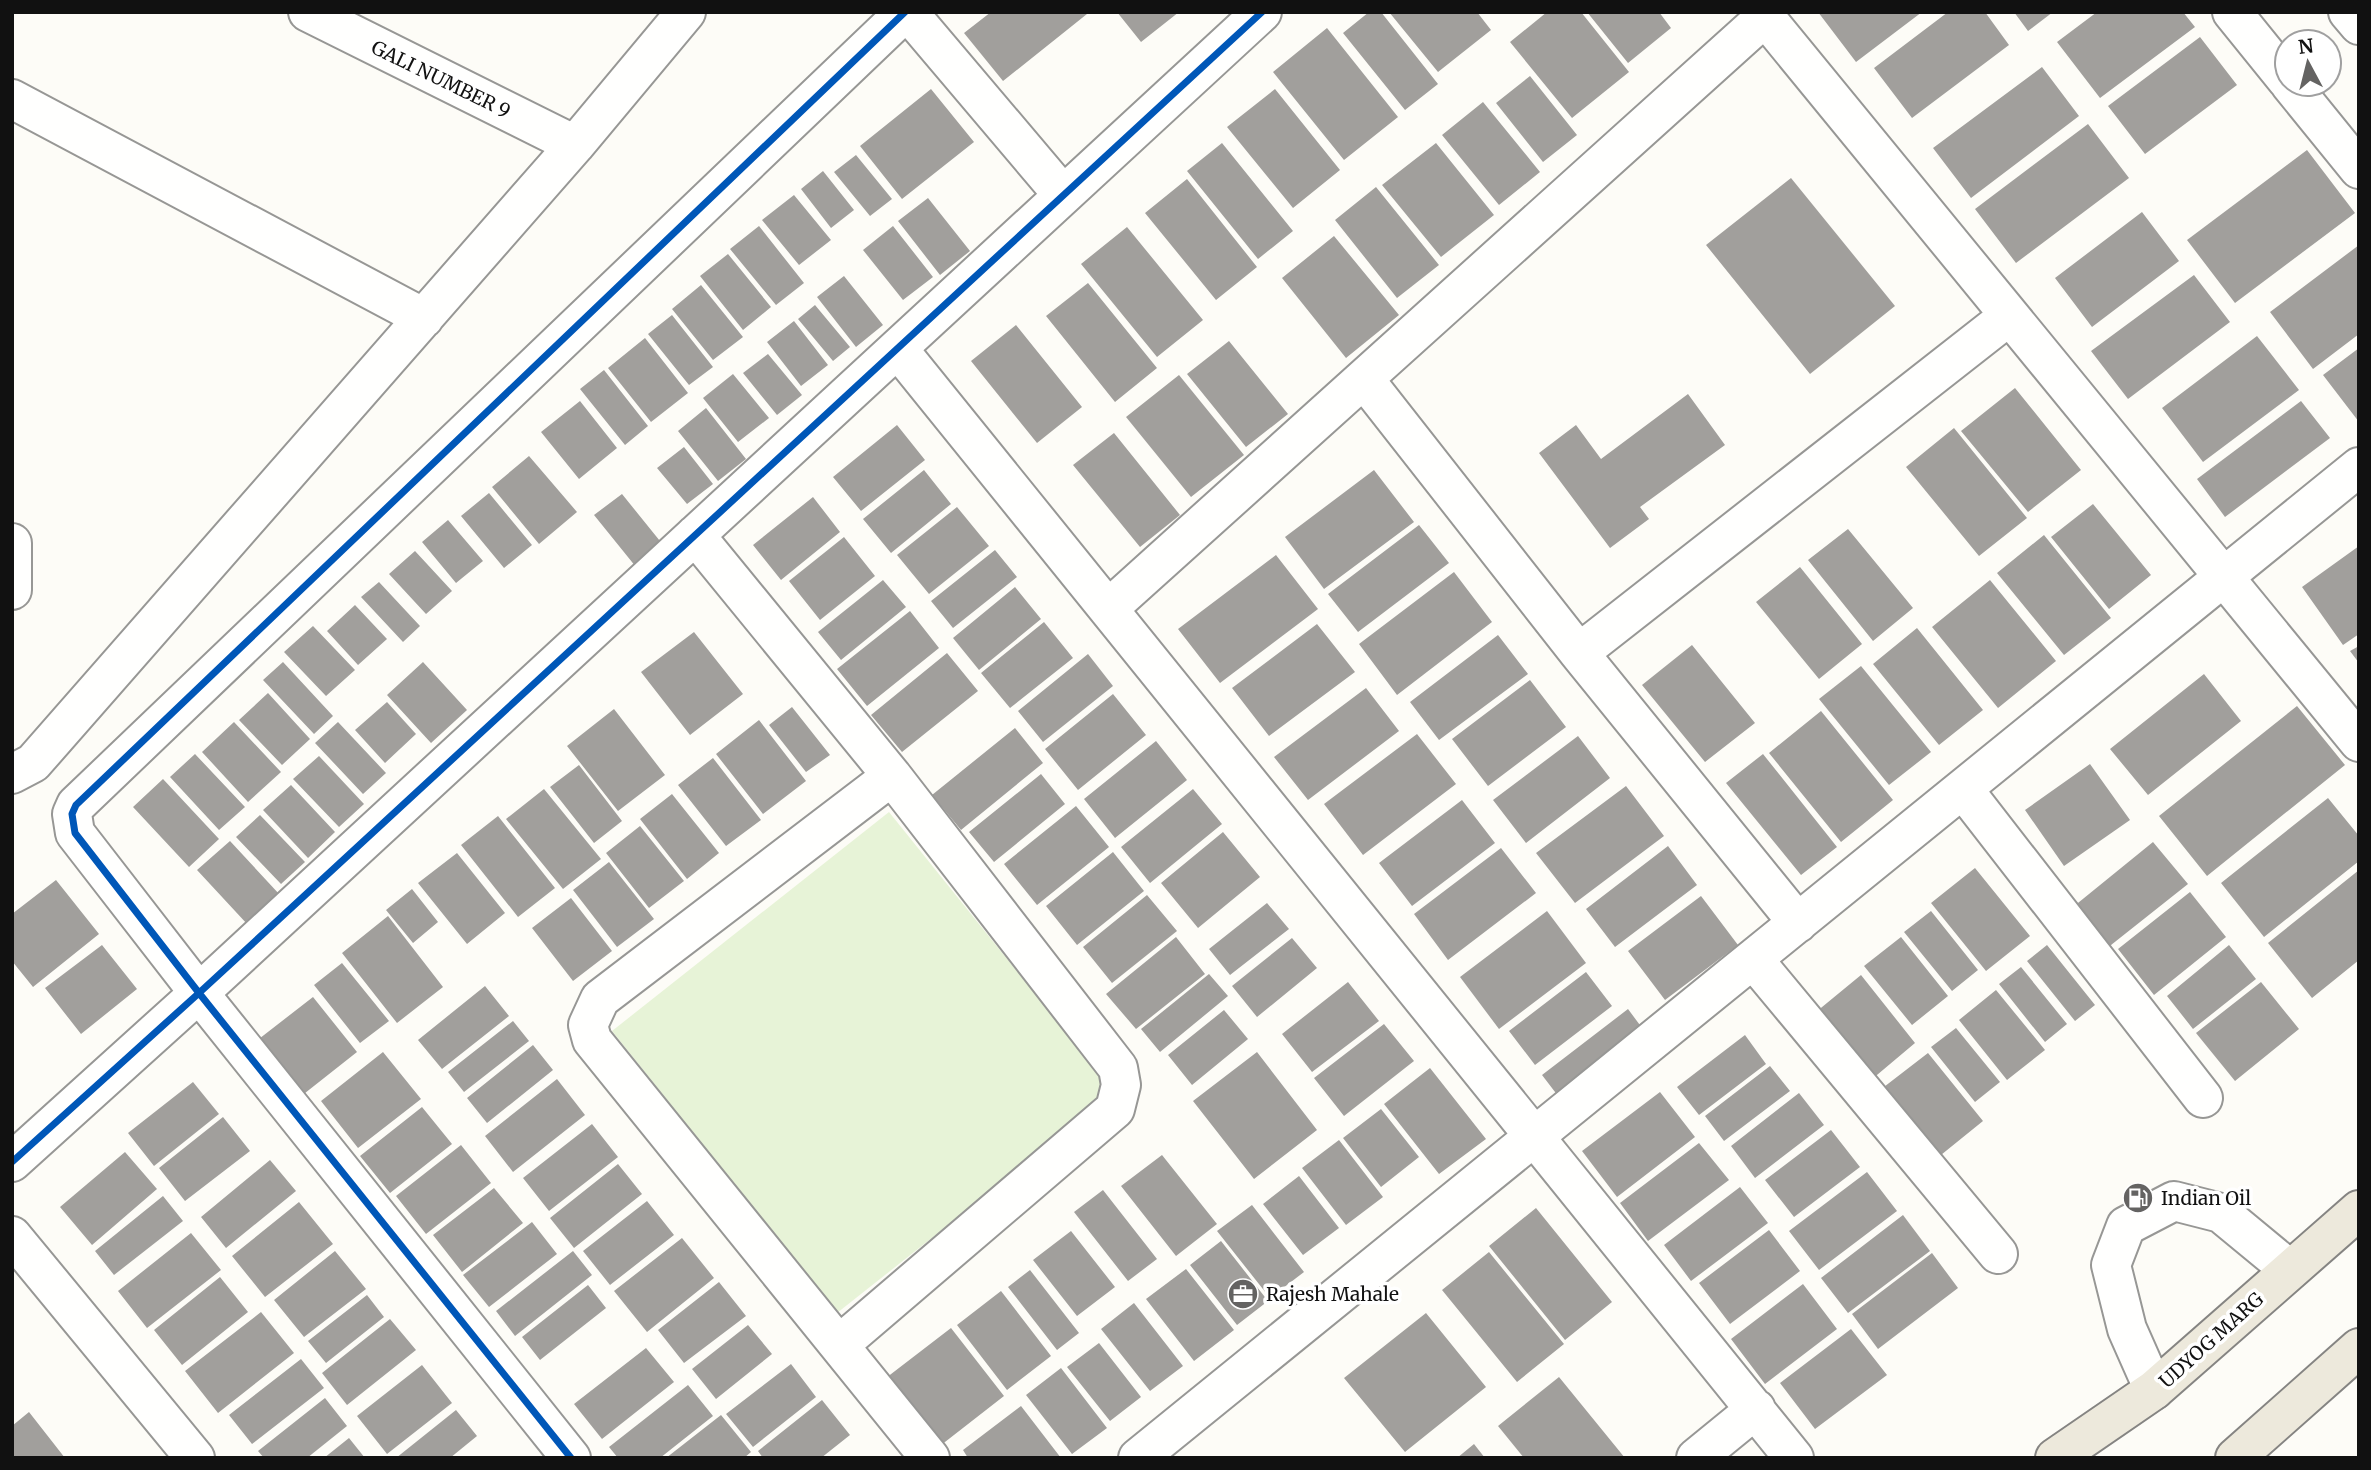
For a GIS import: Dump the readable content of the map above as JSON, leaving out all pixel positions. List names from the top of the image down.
{
  "streets": {
    "main road": ["UDYOG MARG"],
    "street": ["GALI NUMBER 9"]
  },
  "places": {
    "fuel station": ["Indian Oil"],
    "office": ["Rajesh Mahale"]
  },
  "north": "top"
}
